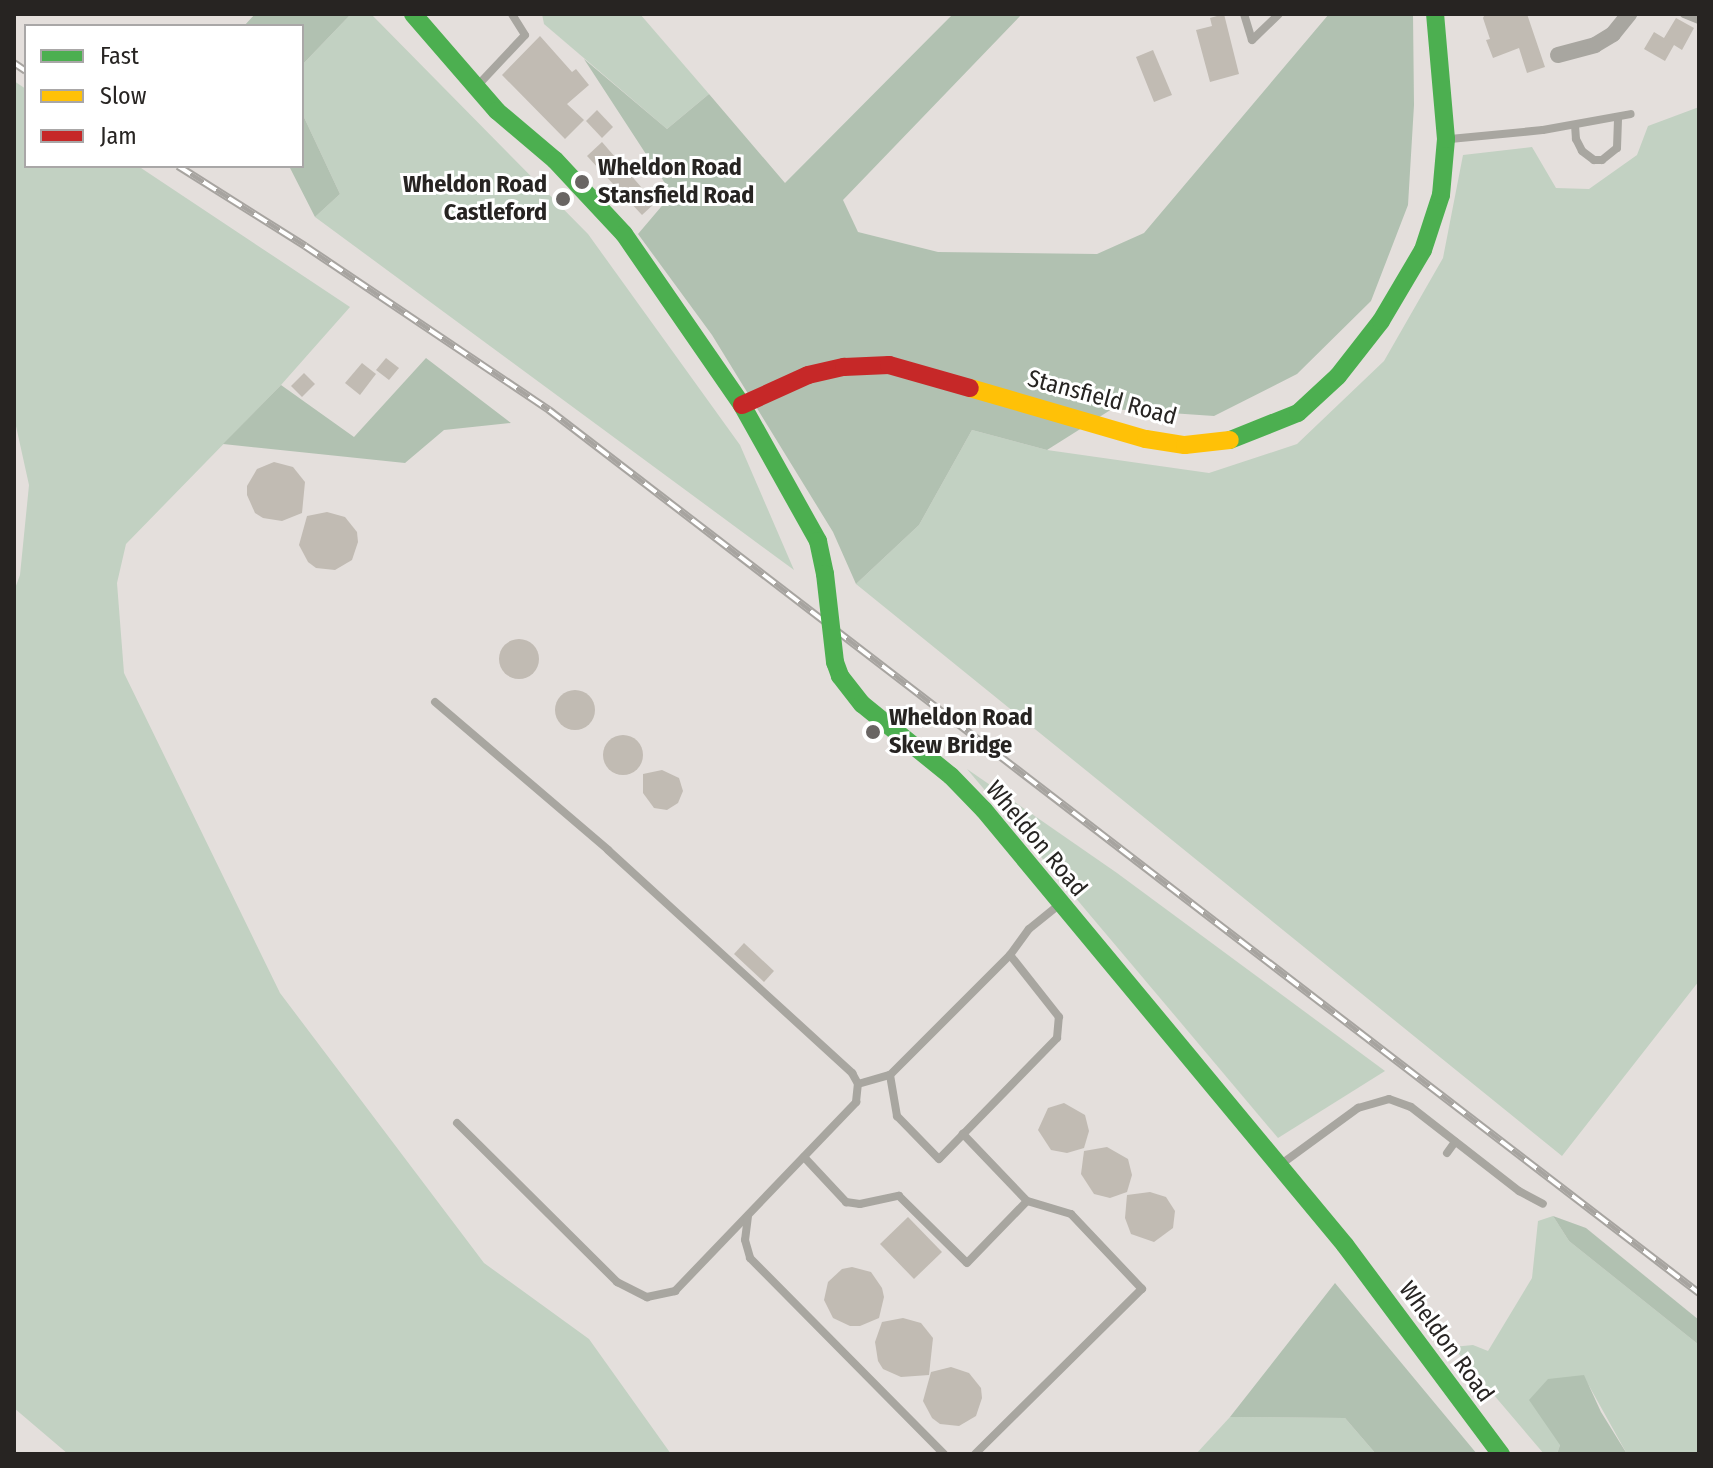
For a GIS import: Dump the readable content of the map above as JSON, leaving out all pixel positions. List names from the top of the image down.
{
  "streets": {
    "street": ["Stansfield Road", "Wheldon Road"]
  },
  "crossings": [
    ["Stansfield Road", "Wheldon Road"]
  ],
  "places": ["Wheldon Road Stansfield Road", "Wheldon Road Castleford", "Wheldon Road Skew Bridge"],
  "legend": ["Fast", "Slow", "Jam"]
}
